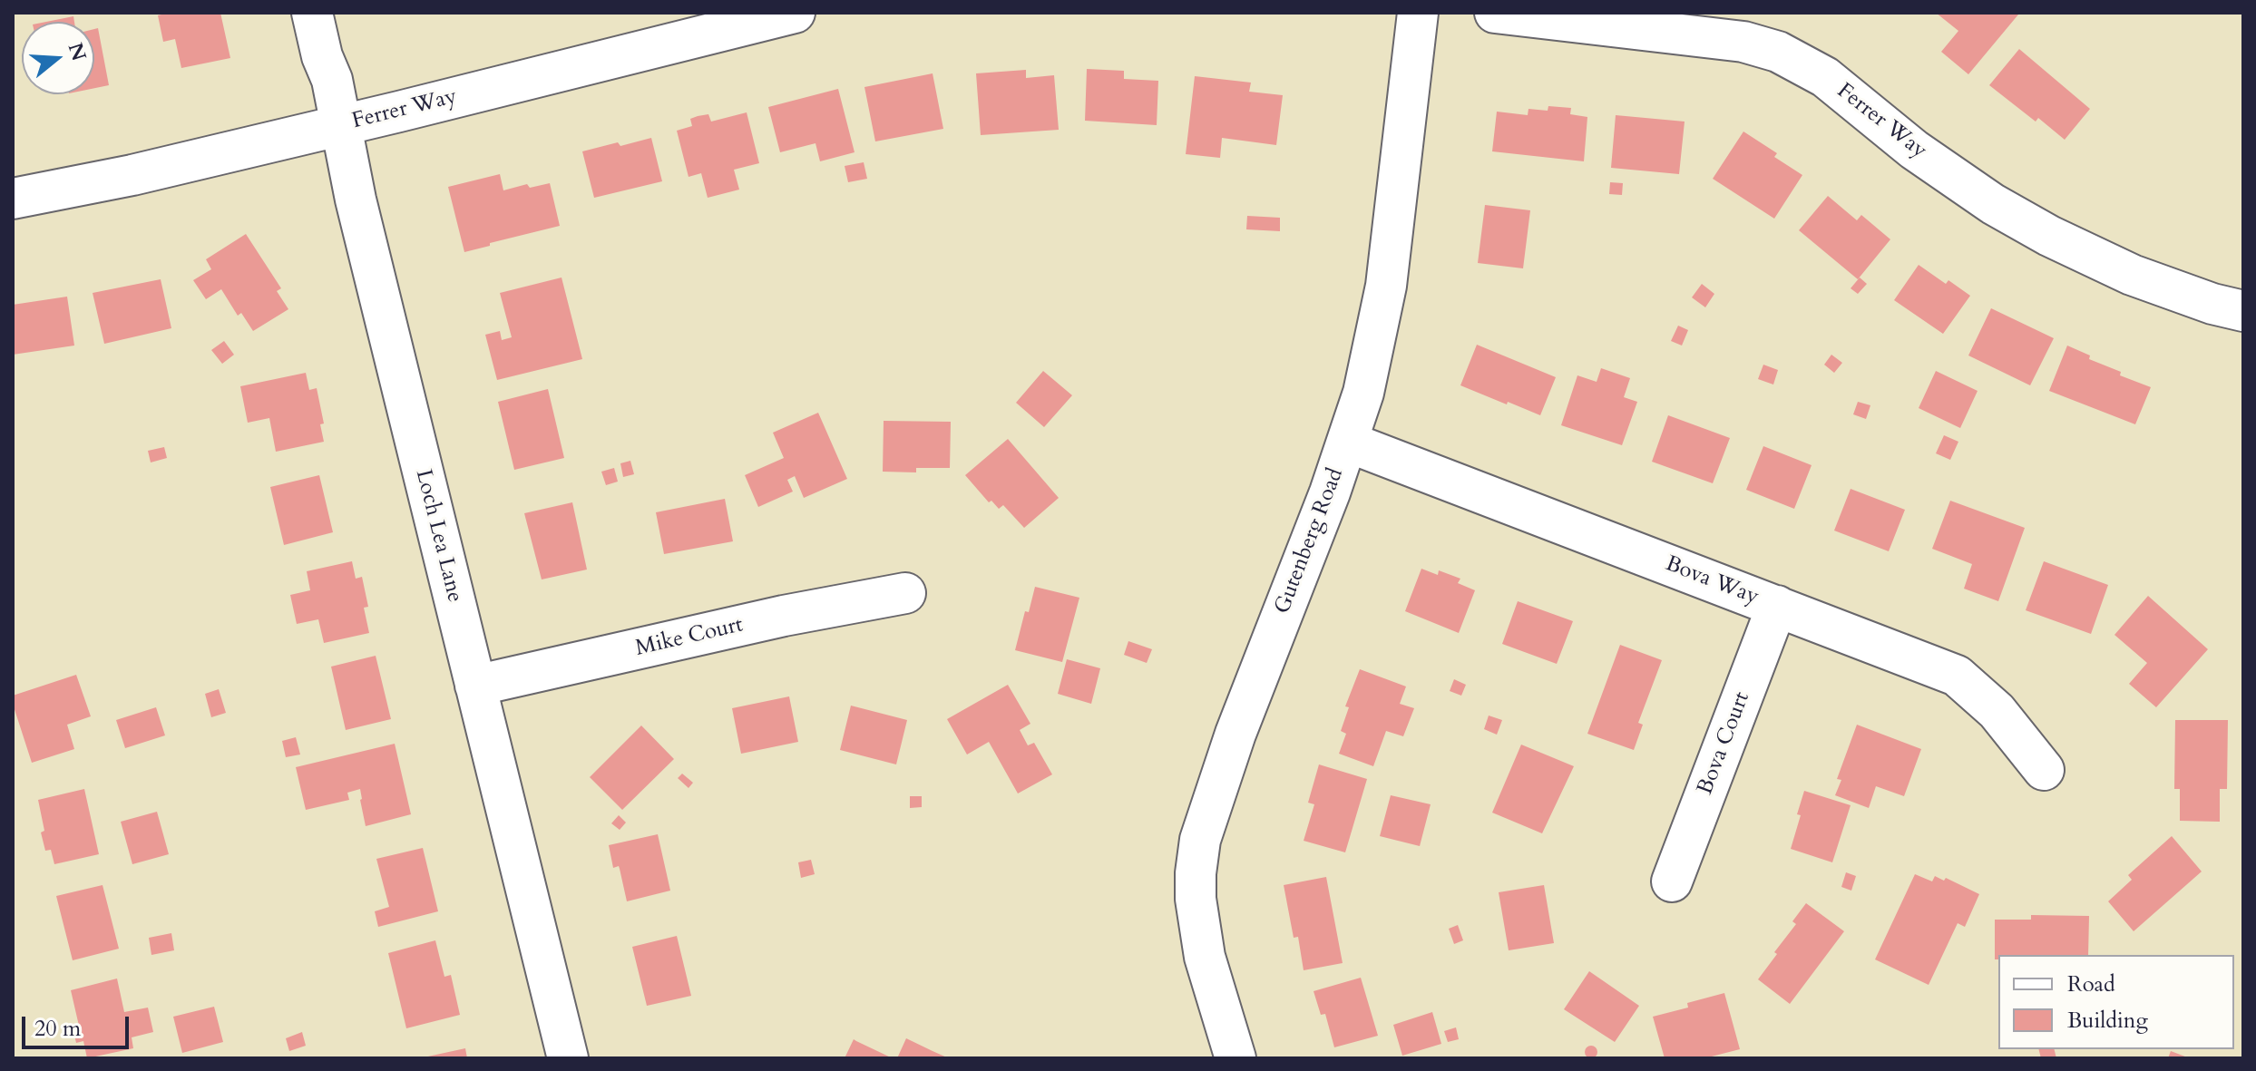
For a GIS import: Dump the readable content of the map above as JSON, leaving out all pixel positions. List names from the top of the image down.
{
  "streets": {
    "street": [
      "Ferrer Way",
      "Loch Lea Lane",
      "Gutenberg Road",
      "Bova Way",
      "Mike Court",
      "Bova Court"
    ]
  },
  "crossings": [
    ["Ferrer Way", "Loch Lea Lane"],
    ["Loch Lea Lane", "Mike Court"],
    ["Gutenberg Road", "Bova Way"],
    ["Bova Way", "Bova Court"]
  ],
  "legend": ["Road", "Building"],
  "scale_bar": "20 m",
  "north": "right"
}
